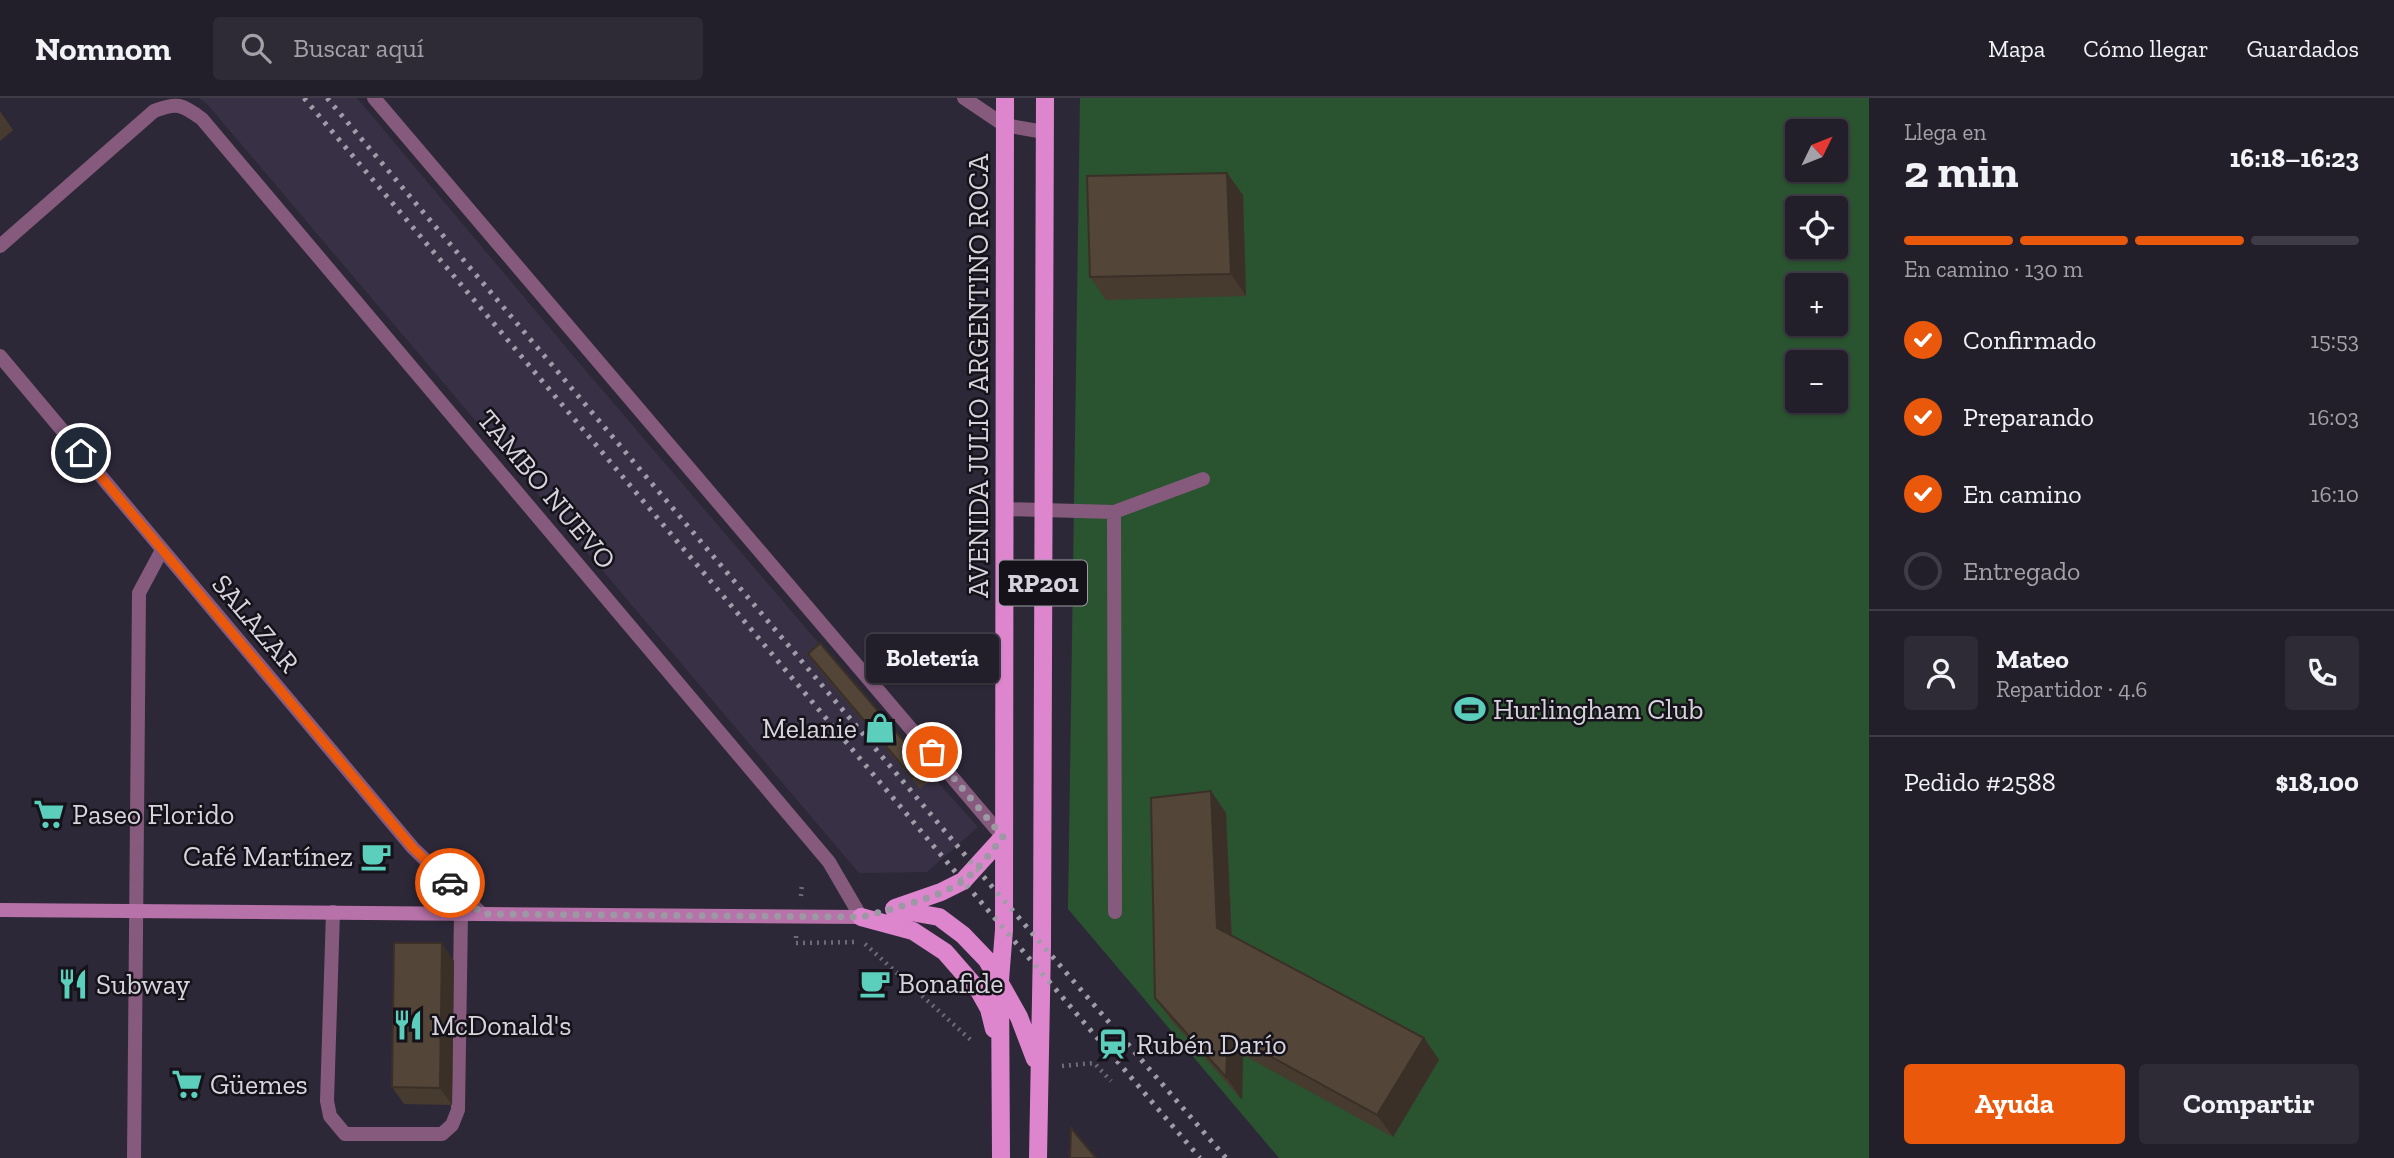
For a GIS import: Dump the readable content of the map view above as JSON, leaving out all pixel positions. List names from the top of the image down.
{
  "streets": {
    "main road": ["AVENIDA JULIO ARGENTINO ROCA", "RP201"],
    "street": ["TAMBO NUEVO", "SALAZAR"]
  },
  "places": {
    "sports": ["Hurlingham Club"],
    "shop": ["Melanie"],
    "other": ["Boletería"],
    "supermarket": ["Paseo Florido", "Güemes"],
    "cafe": ["Café Martínez", "Bonafide"],
    "restaurant": ["Subway", "McDonald's"],
    "station": ["Rubén Darío"]
  },
  "north": "top right",
  "page": {
    "header": "Nomnom",
    "search": "Buscar aquí",
    "nav": ["Mapa", "Cómo llegar", "Guardados"],
    "heading": ["2 min", "Llega en", "16:18–16:23"],
    "panel": [
      "Mateo",
      "Repartidor · 4.6",
      "Pedido #2588",
      "$18,100"
    ],
    "map_buttons": ["+", "−"],
    "bar": "En camino · 130 m",
    "list": [
      ["Confirmado", "15:53"],
      ["Preparando", "16:03"],
      ["En camino", "16:10"],
      "Entregado"
    ],
    "bubble": "Boletería",
    "buttons": ["Ayuda", "Compartir"]
  }
}
